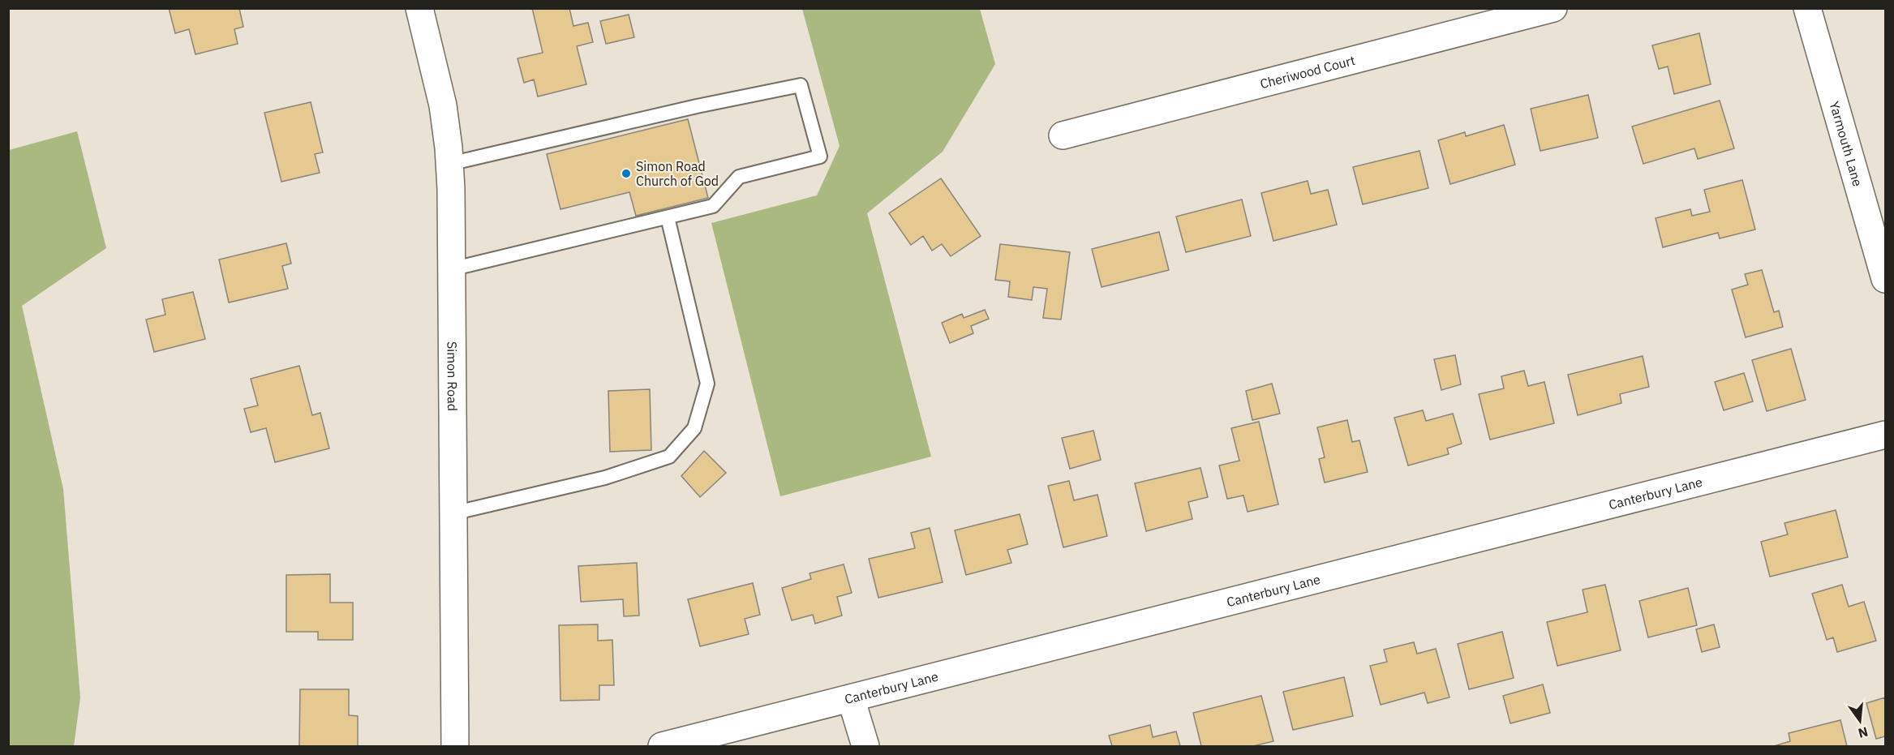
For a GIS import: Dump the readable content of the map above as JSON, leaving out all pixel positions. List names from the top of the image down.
{
  "streets": {
    "street": [
      "Cheriwood Court",
      "Yarmouth Lane",
      "Simon Road",
      "Canterbury Lane"
    ]
  },
  "places": ["Simon Road Church of God"],
  "north": "bottom"
}
